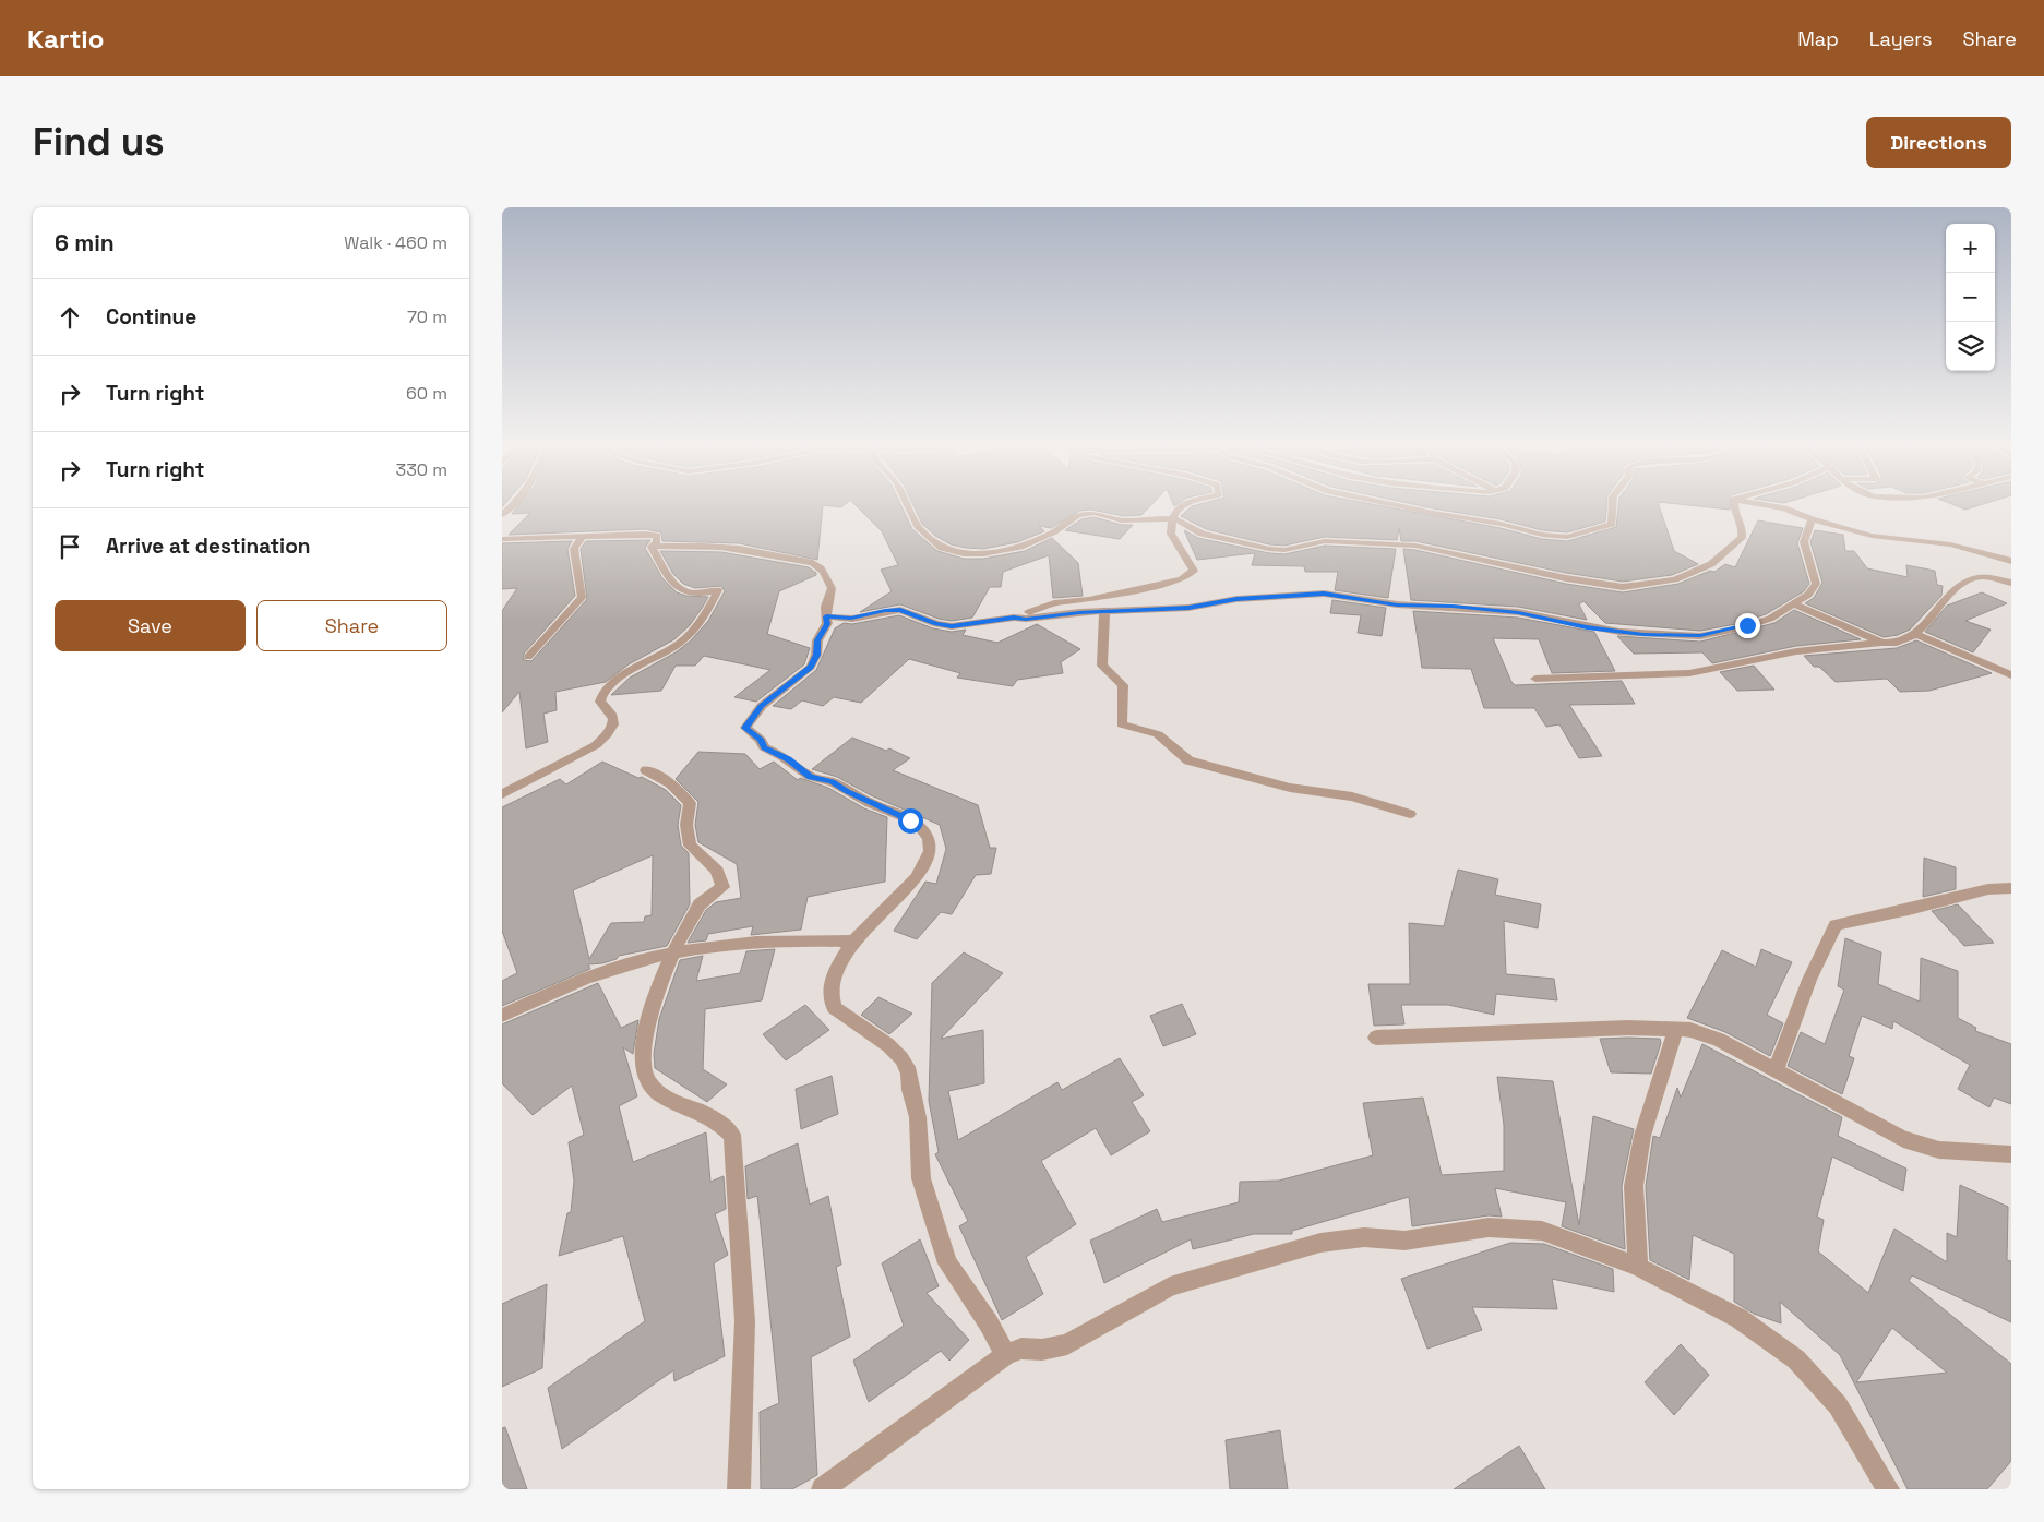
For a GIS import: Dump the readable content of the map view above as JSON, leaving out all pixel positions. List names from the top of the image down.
{
  "page": {
    "header": "Kartio",
    "nav": ["Map", "Layers", "Share"],
    "buttons": [
      "Directions",
      ["Save", "Share"]
    ],
    "title": "Find us",
    "heading": ["6 min", "Walk · 460 m"],
    "map_buttons": ["+", "−"],
    "list": [
      ["Continue", "70 m"],
      ["Turn right", "60 m"],
      ["Turn right", "330 m"],
      "Arrive at destination"
    ]
  }
}
